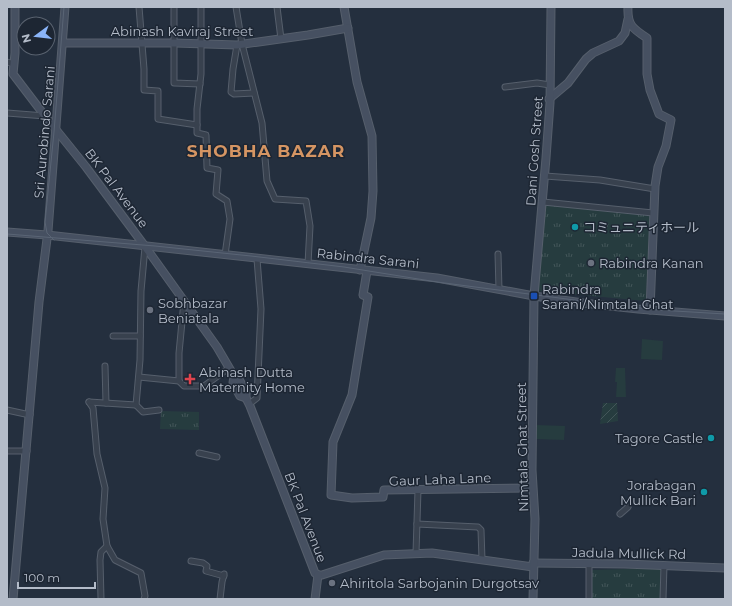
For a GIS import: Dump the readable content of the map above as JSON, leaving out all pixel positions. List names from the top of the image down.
{
  "streets": {
    "main road": [
      "Abinash Kaviraj Street",
      "Sri Aurobindo Sarani",
      "Dani Gosh Street",
      "BK Pal Avenue",
      "Rabindra Sarani",
      "Nimtala Ghat Street",
      "Gaur Laha Lane",
      "Jadula Mullick Rd"
    ]
  },
  "crossings": [
    ["Abinash Kaviraj Street", "Sri Aurobindo Sarani"],
    ["Sri Aurobindo Sarani", "BK Pal Avenue"],
    ["Sri Aurobindo Sarani", "Rabindra Sarani"],
    ["Dani Gosh Street", "Rabindra Sarani"],
    ["Dani Gosh Street", "Nimtala Ghat Street"],
    ["BK Pal Avenue", "Rabindra Sarani"],
    ["BK Pal Avenue", "Nimtala Ghat Street"],
    ["BK Pal Avenue", "Jadula Mullick Rd"],
    ["Rabindra Sarani", "Nimtala Ghat Street"],
    ["Rabindra Sarani", "Gaur Laha Lane"],
    ["Nimtala Ghat Street", "Gaur Laha Lane"],
    ["Nimtala Ghat Street", "Jadula Mullick Rd"]
  ],
  "districts": ["SHOBHA BAZAR"],
  "places": {
    "other": [
      "コミュニティホール",
      "Rabindra Kanan",
      "Sobhbazar Beniatala",
      "Tagore Castle",
      "Jorabagan Mullick Bari",
      "Ahiritola Sarbojanin Durgotsav"
    ],
    "transit": ["Rabindra Sarani/Nimtala Ghat"],
    "health": ["Abinash Dutta Maternity Home"]
  },
  "scale_bar": "100 m",
  "north": "left"
}
